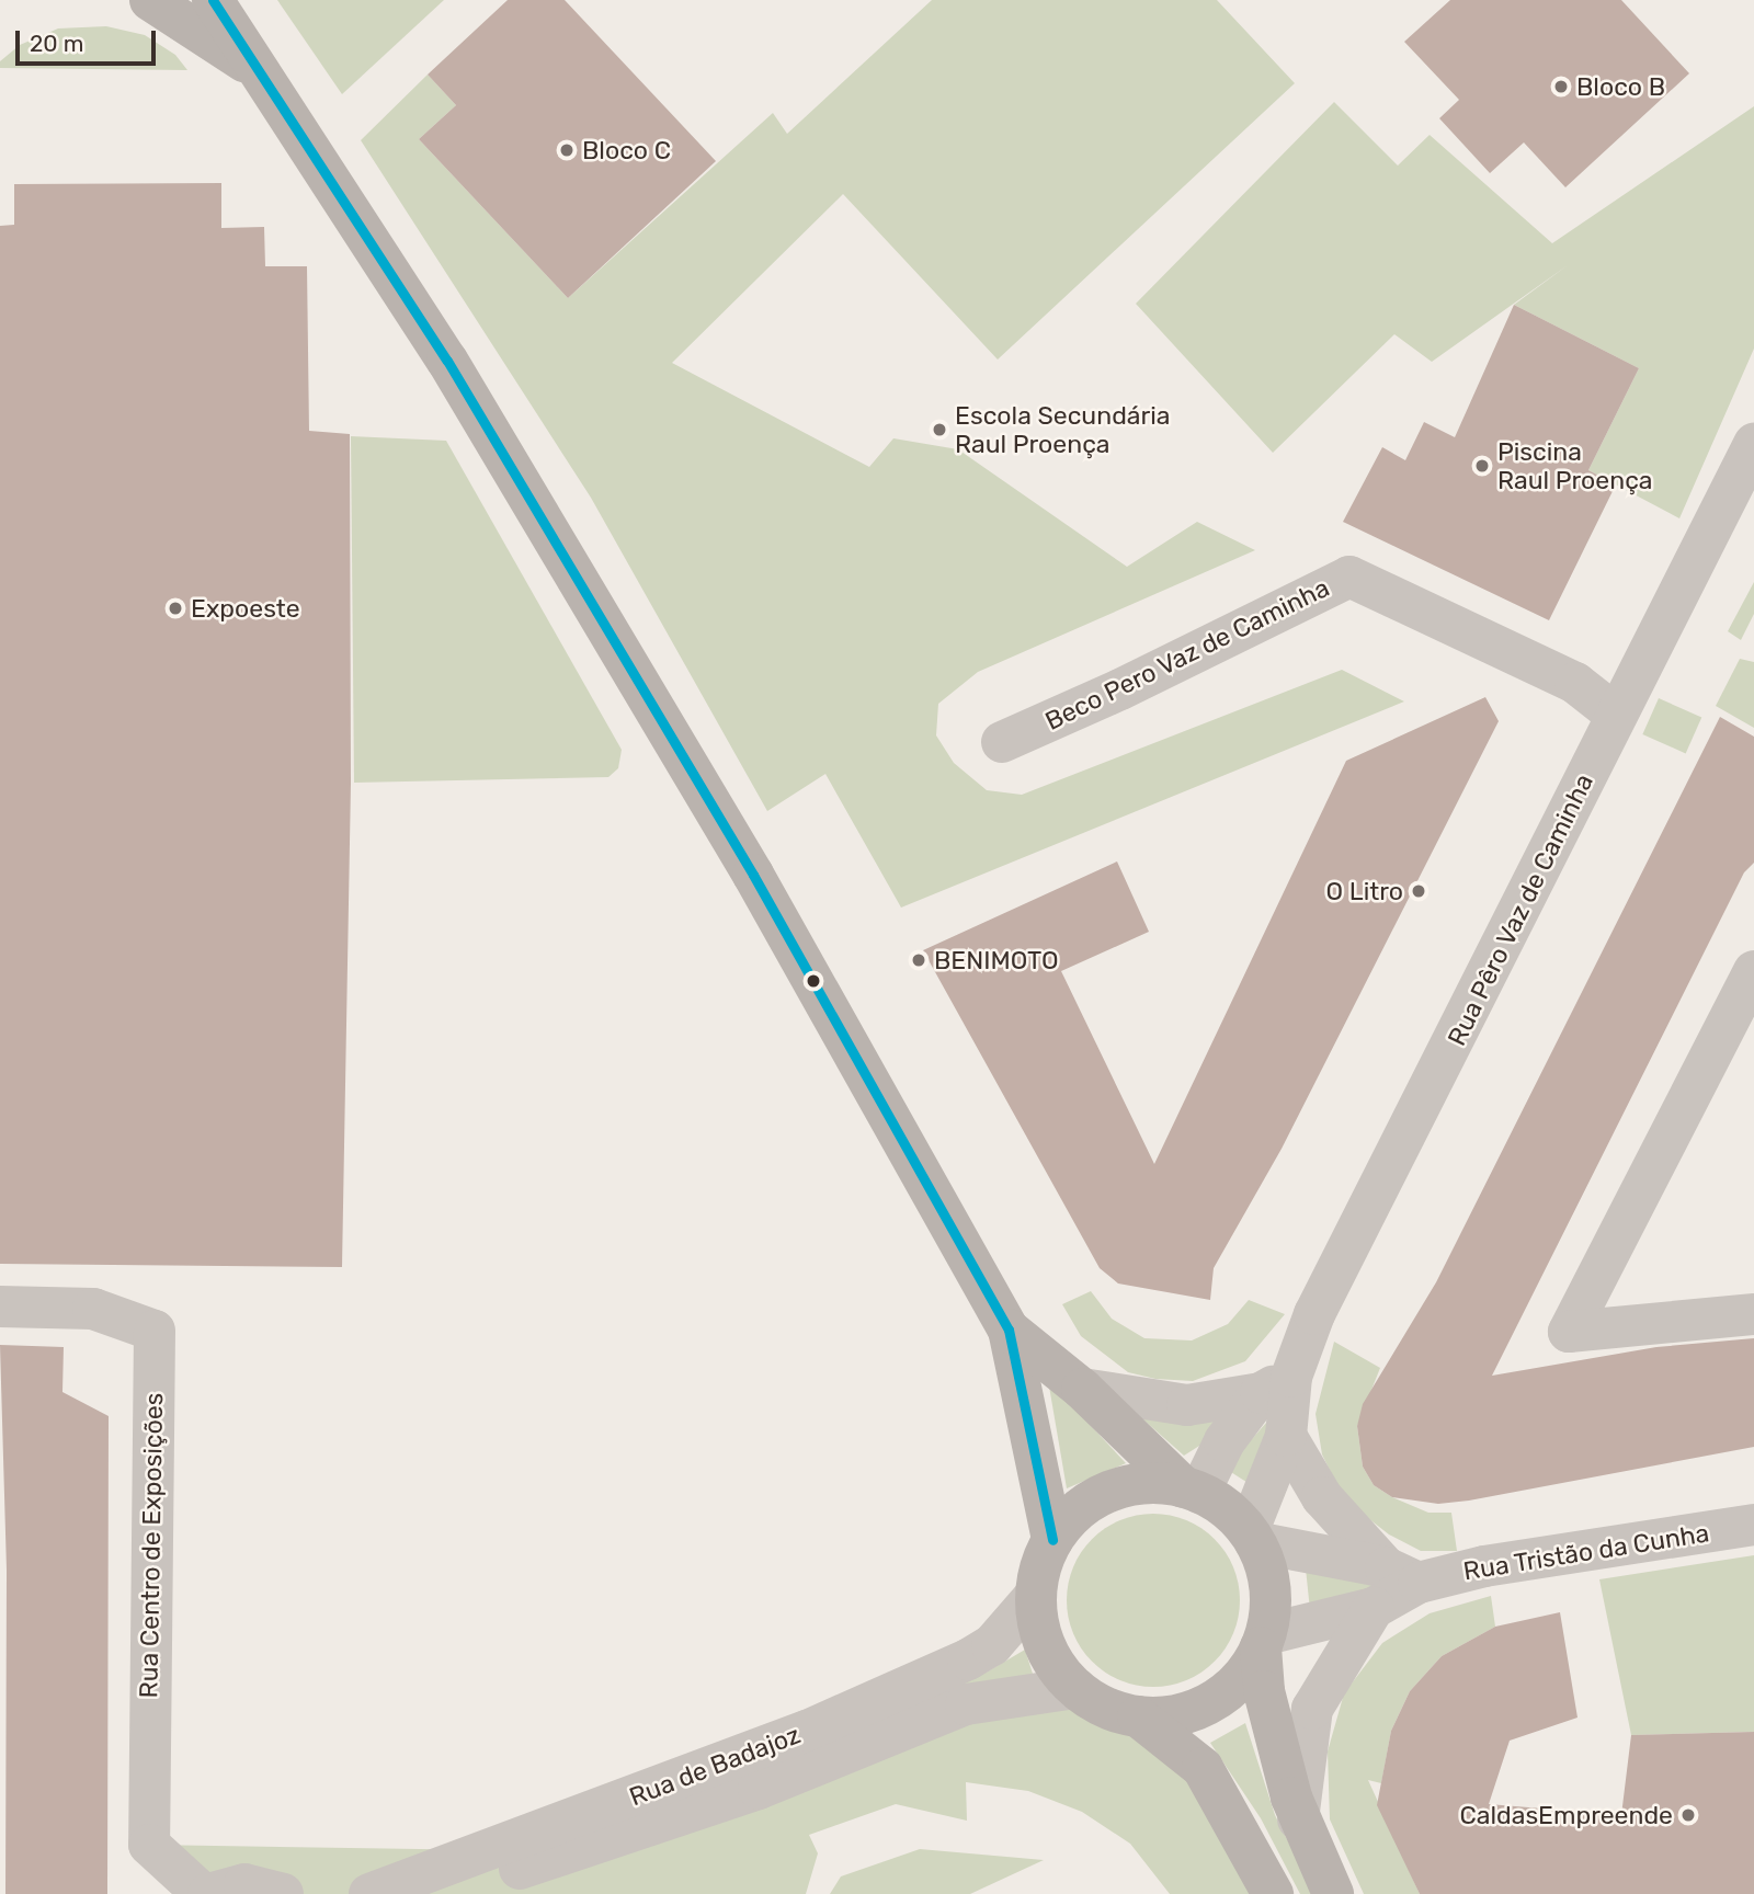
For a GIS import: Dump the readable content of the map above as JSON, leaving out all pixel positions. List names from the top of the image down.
{
  "streets": {
    "street": [
      "Beco Pero Vaz de Caminha",
      "Rua Pêro Vaz de Caminha",
      "Rua Centro de Exposições",
      "Rua Tristão da Cunha",
      "Rua de Badajoz"
    ]
  },
  "crossings": [
    ["Beco Pero Vaz de Caminha", "Rua Pêro Vaz de Caminha"]
  ],
  "places": [
    "Bloco B",
    "Bloco C",
    "Escola Secundária Raul Proença",
    "Piscina Raul Proença",
    "Expoeste",
    "O Litro",
    "BENIMOTO",
    "CaldasEmpreende"
  ],
  "scale_bar": "20 m"
}
